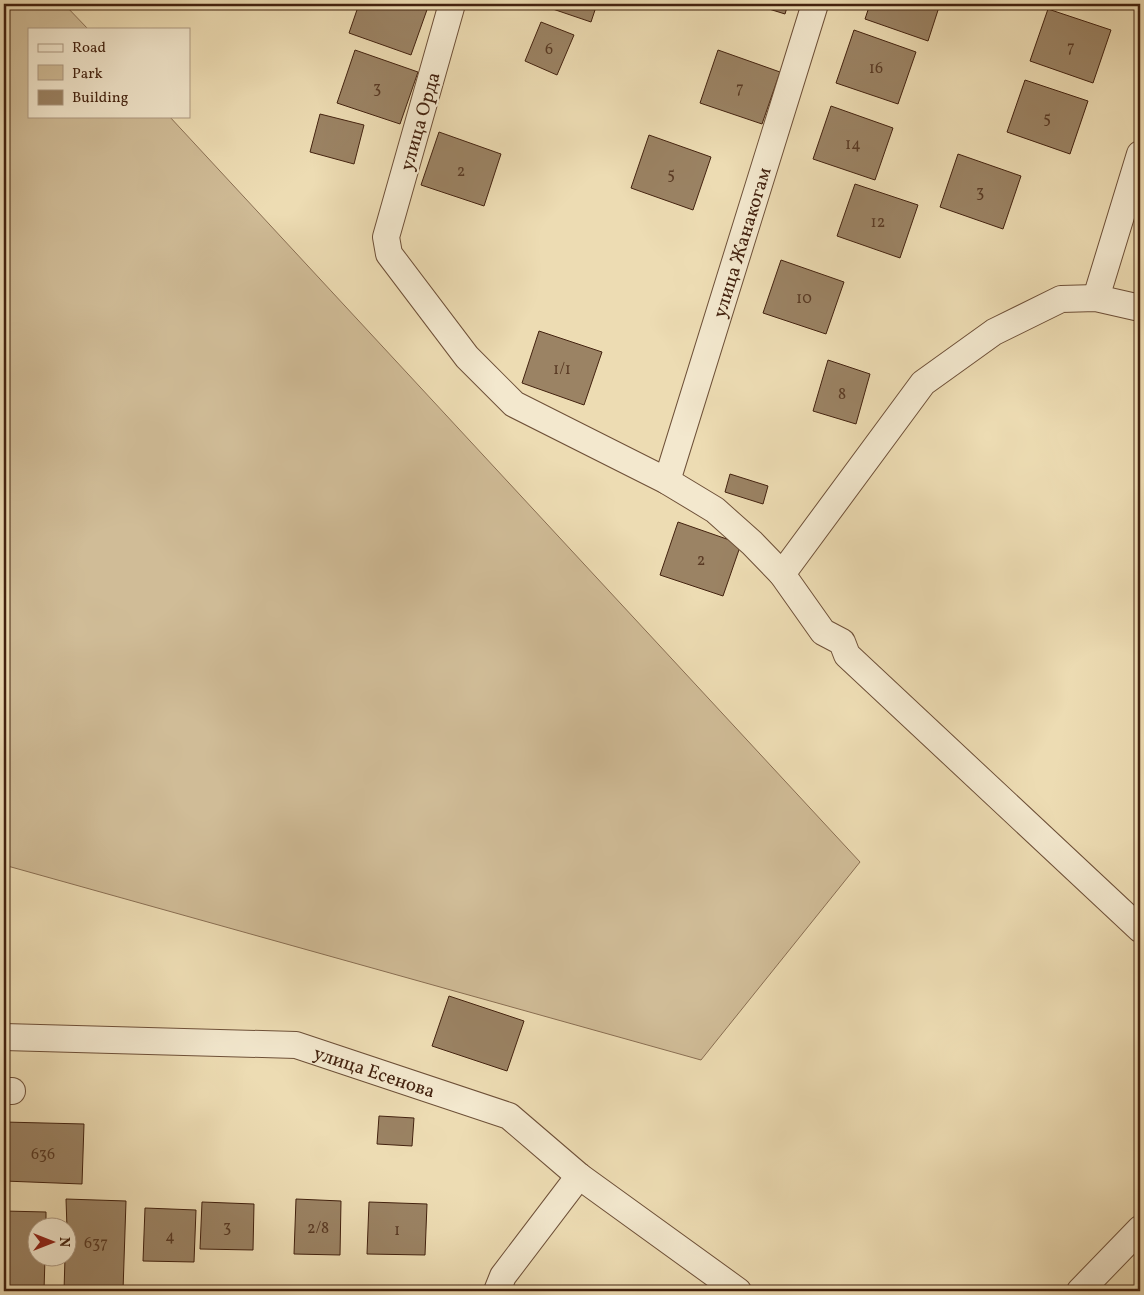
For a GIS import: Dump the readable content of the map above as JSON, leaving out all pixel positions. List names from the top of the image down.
{
  "streets": {
    "street": ["улица Орда", "улица Жанакогам", "улица Есенова"]
  },
  "crossings": [
    ["улица Орда", "улица Жанакогам"]
  ],
  "house_numbers": [
    "7",
    "6",
    "16",
    "3",
    "7",
    "5",
    "14",
    "2",
    "5",
    "3",
    "12",
    "10",
    "1/1",
    "8",
    "2",
    "636",
    "3",
    "2/8",
    "1",
    "4",
    "637"
  ],
  "legend": ["Road", "Park", "Building"],
  "north": "right"
}
